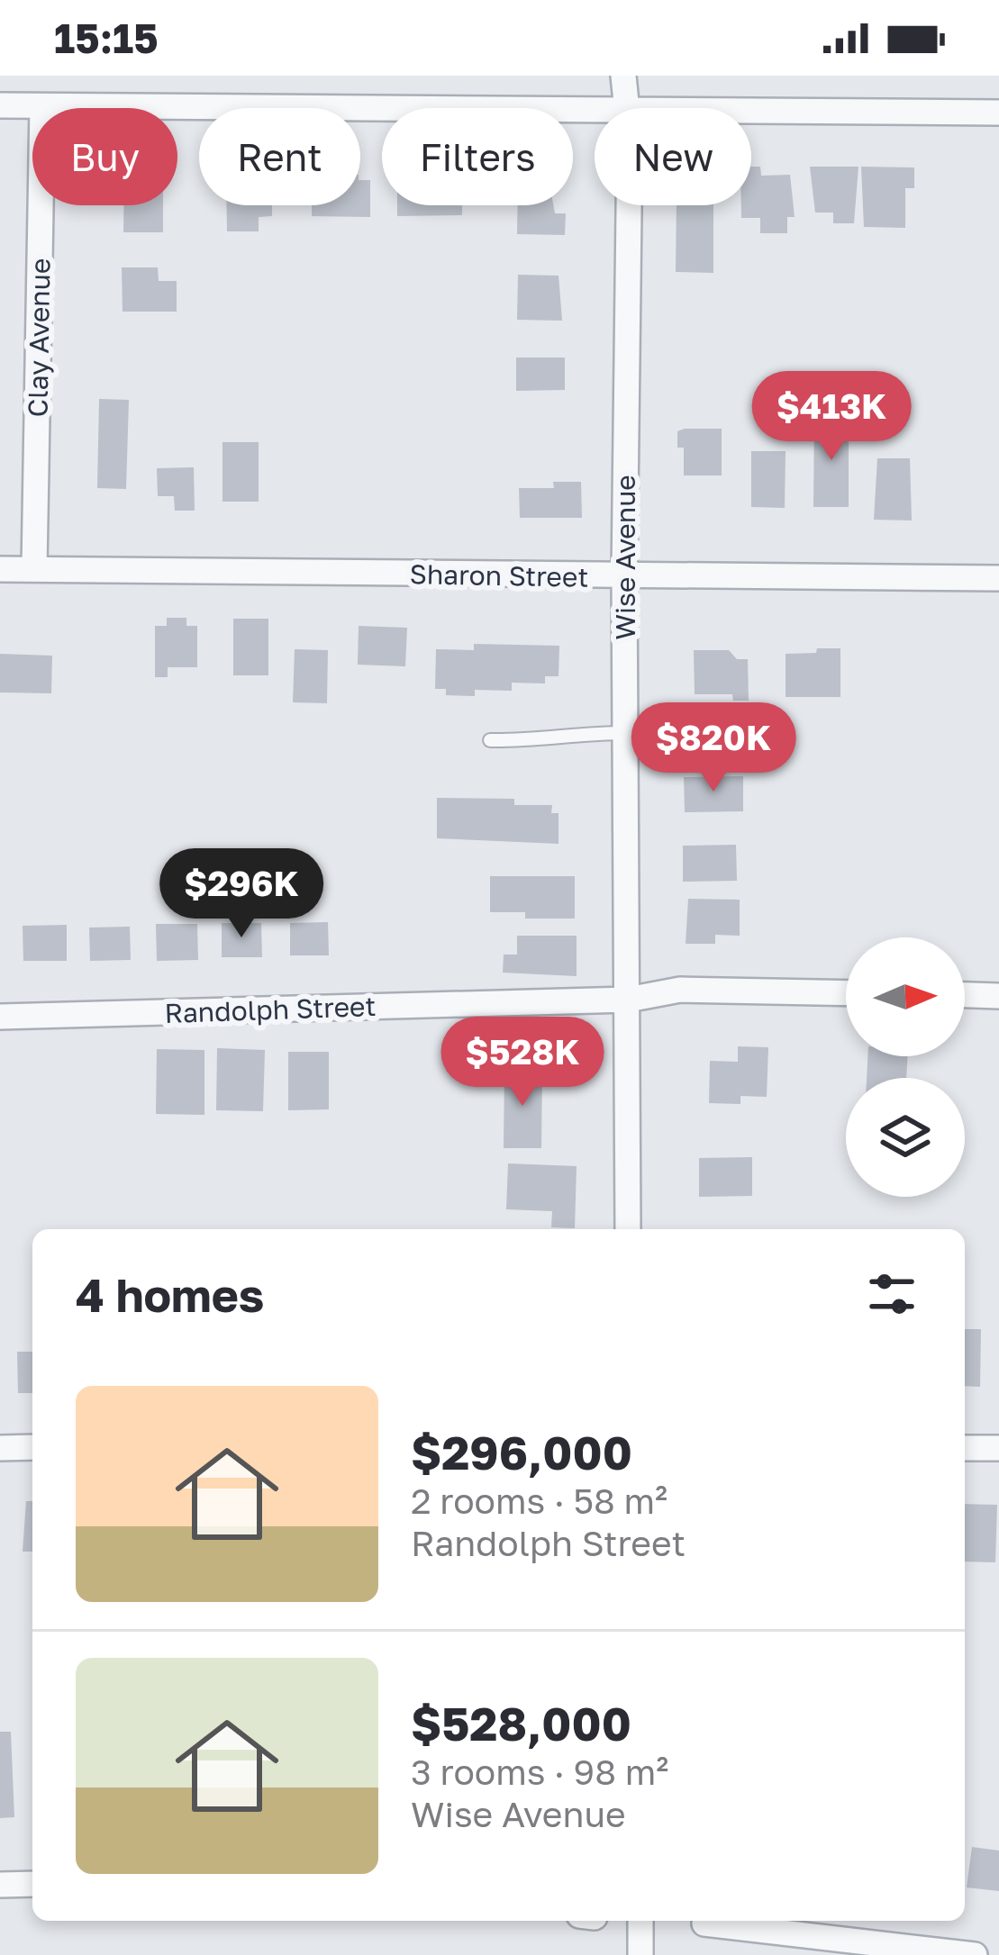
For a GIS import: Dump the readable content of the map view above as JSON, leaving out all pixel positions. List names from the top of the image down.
{
  "streets": {
    "street": [
      "Clay Avenue",
      "Wise Avenue",
      "Sharon Street",
      "Randolph Street"
    ]
  },
  "crossings": [
    ["Clay Avenue", "Sharon Street"],
    ["Wise Avenue", "Sharon Street"],
    ["Wise Avenue", "Randolph Street"]
  ],
  "north": "right",
  "page": {
    "status": "15:15",
    "chip": [
      "Buy",
      "Rent",
      "Filters",
      "New"
    ],
    "price": [
      "$413K",
      "$820K",
      "$296K",
      "$528K"
    ],
    "heading": "4 homes",
    "list": [
      {
        "name": "$296,000",
        "note": "2 rooms · 58 m² · Randolph Street"
      },
      {
        "name": "$528,000",
        "note": "3 rooms · 98 m² · Wise Avenue"
      }
    ]
  }
}
